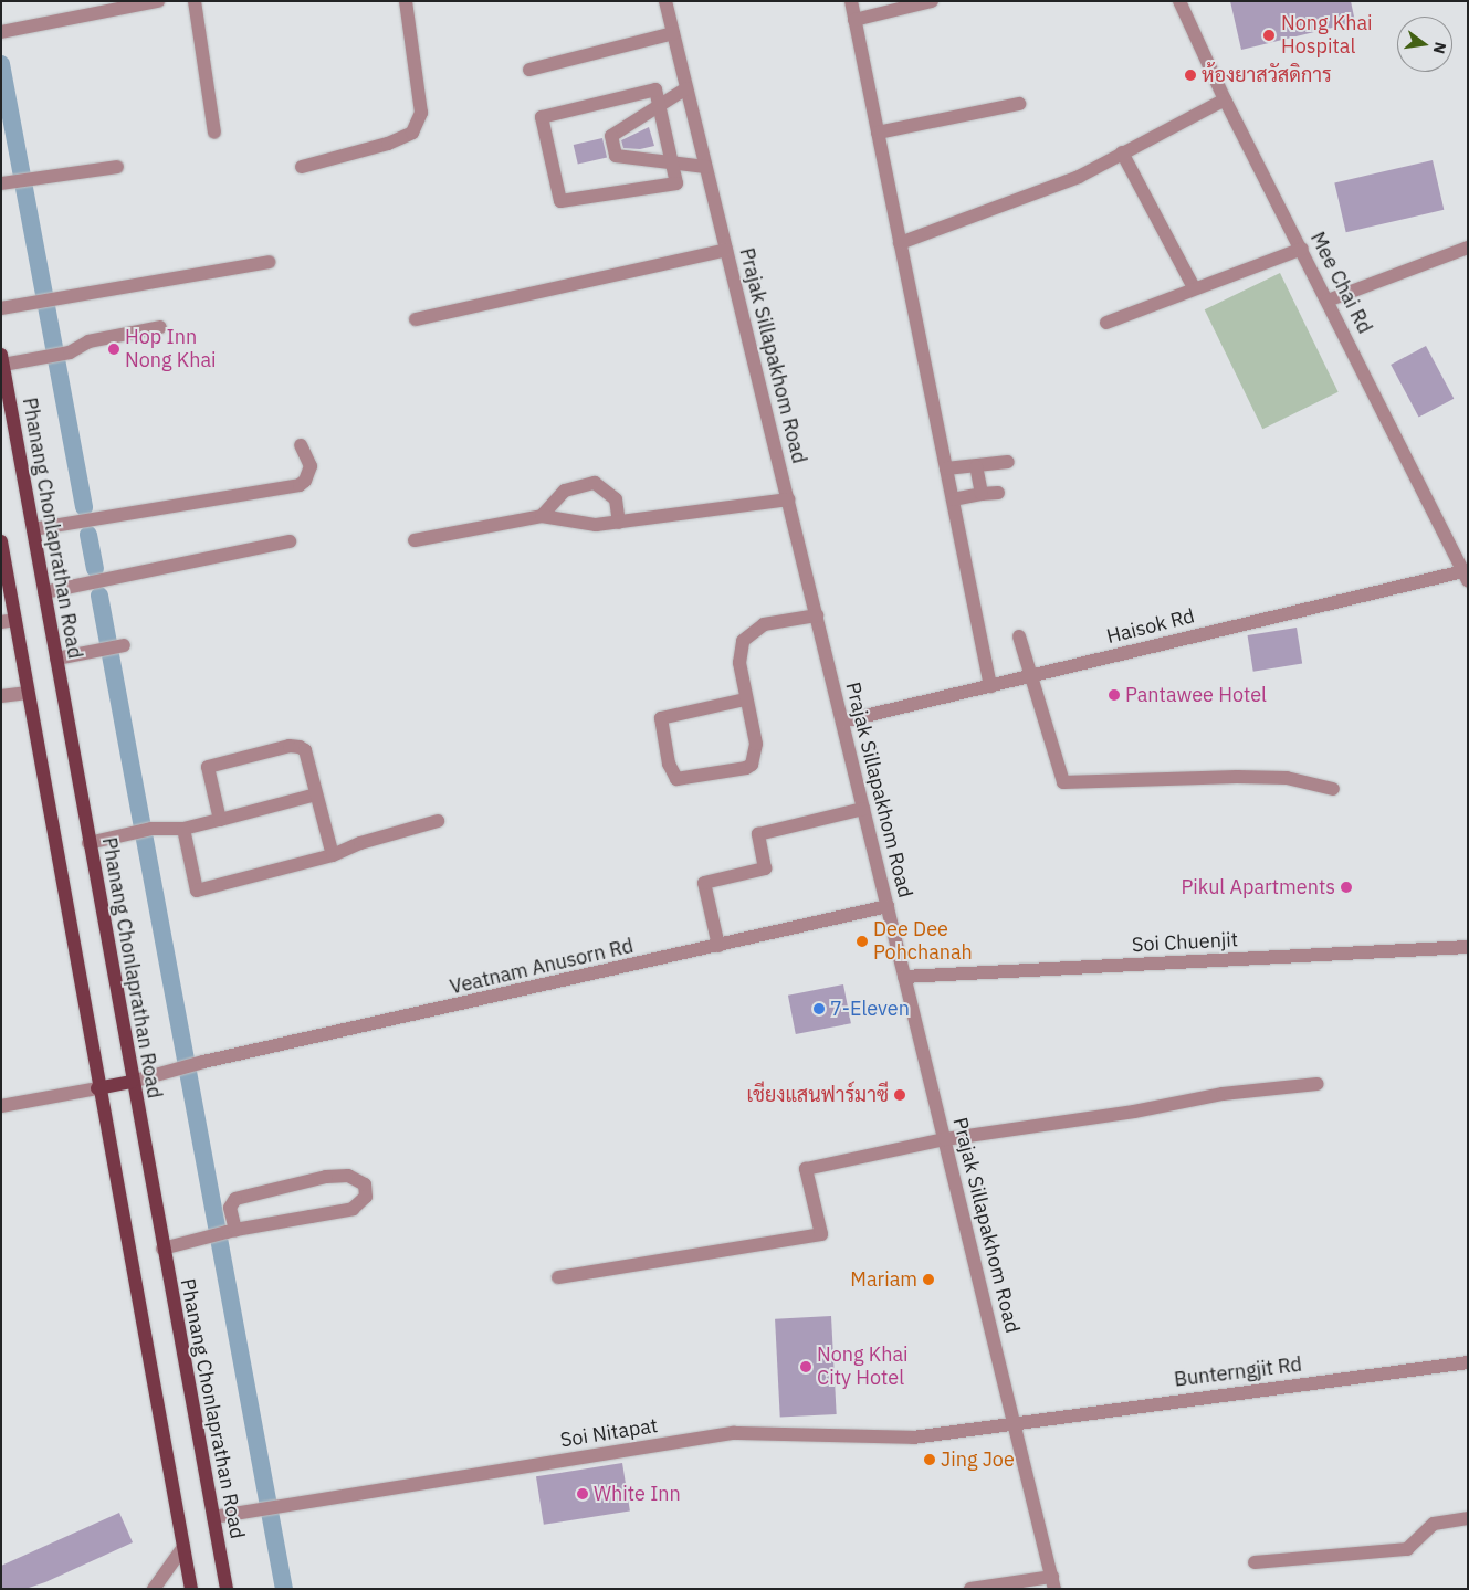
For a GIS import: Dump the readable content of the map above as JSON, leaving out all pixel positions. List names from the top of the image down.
{
  "streets": {
    "main road": ["Phanang Chonlaprathan Road"],
    "street": [
      "Mee Chai Rd",
      "Prajak Sillapakhom Road",
      "Haisok Rd",
      "Soi Chuenjit",
      "Veatnam Anusorn Rd",
      "Bunterngjit Rd",
      "Soi Nitapat"
    ]
  },
  "crossings": [
    ["Mee Chai Rd", "Haisok Rd"],
    ["Prajak Sillapakhom Road", "Haisok Rd"],
    ["Prajak Sillapakhom Road", "Soi Chuenjit"],
    ["Prajak Sillapakhom Road", "Veatnam Anusorn Rd"],
    ["Prajak Sillapakhom Road", "Bunterngjit Rd"],
    ["Prajak Sillapakhom Road", "Soi Nitapat"],
    ["Phanang Chonlaprathan Road", "Veatnam Anusorn Rd"],
    ["Phanang Chonlaprathan Road", "Soi Nitapat"],
    ["Bunterngjit Rd", "Soi Nitapat"]
  ],
  "places": [
    "Nong Khai Hospital",
    "ห้องยาสวัสดิการ",
    "Hop Inn Nong Khai",
    "Pantawee Hotel",
    "Pikul Apartments",
    "Dee Dee Pohchanah",
    "7-Eleven",
    "เชียงแสนฟาร์มาซี",
    "Mariam",
    "Nong Khai City Hotel",
    "Jing Joe",
    "White Inn"
  ],
  "north": "right"
}
